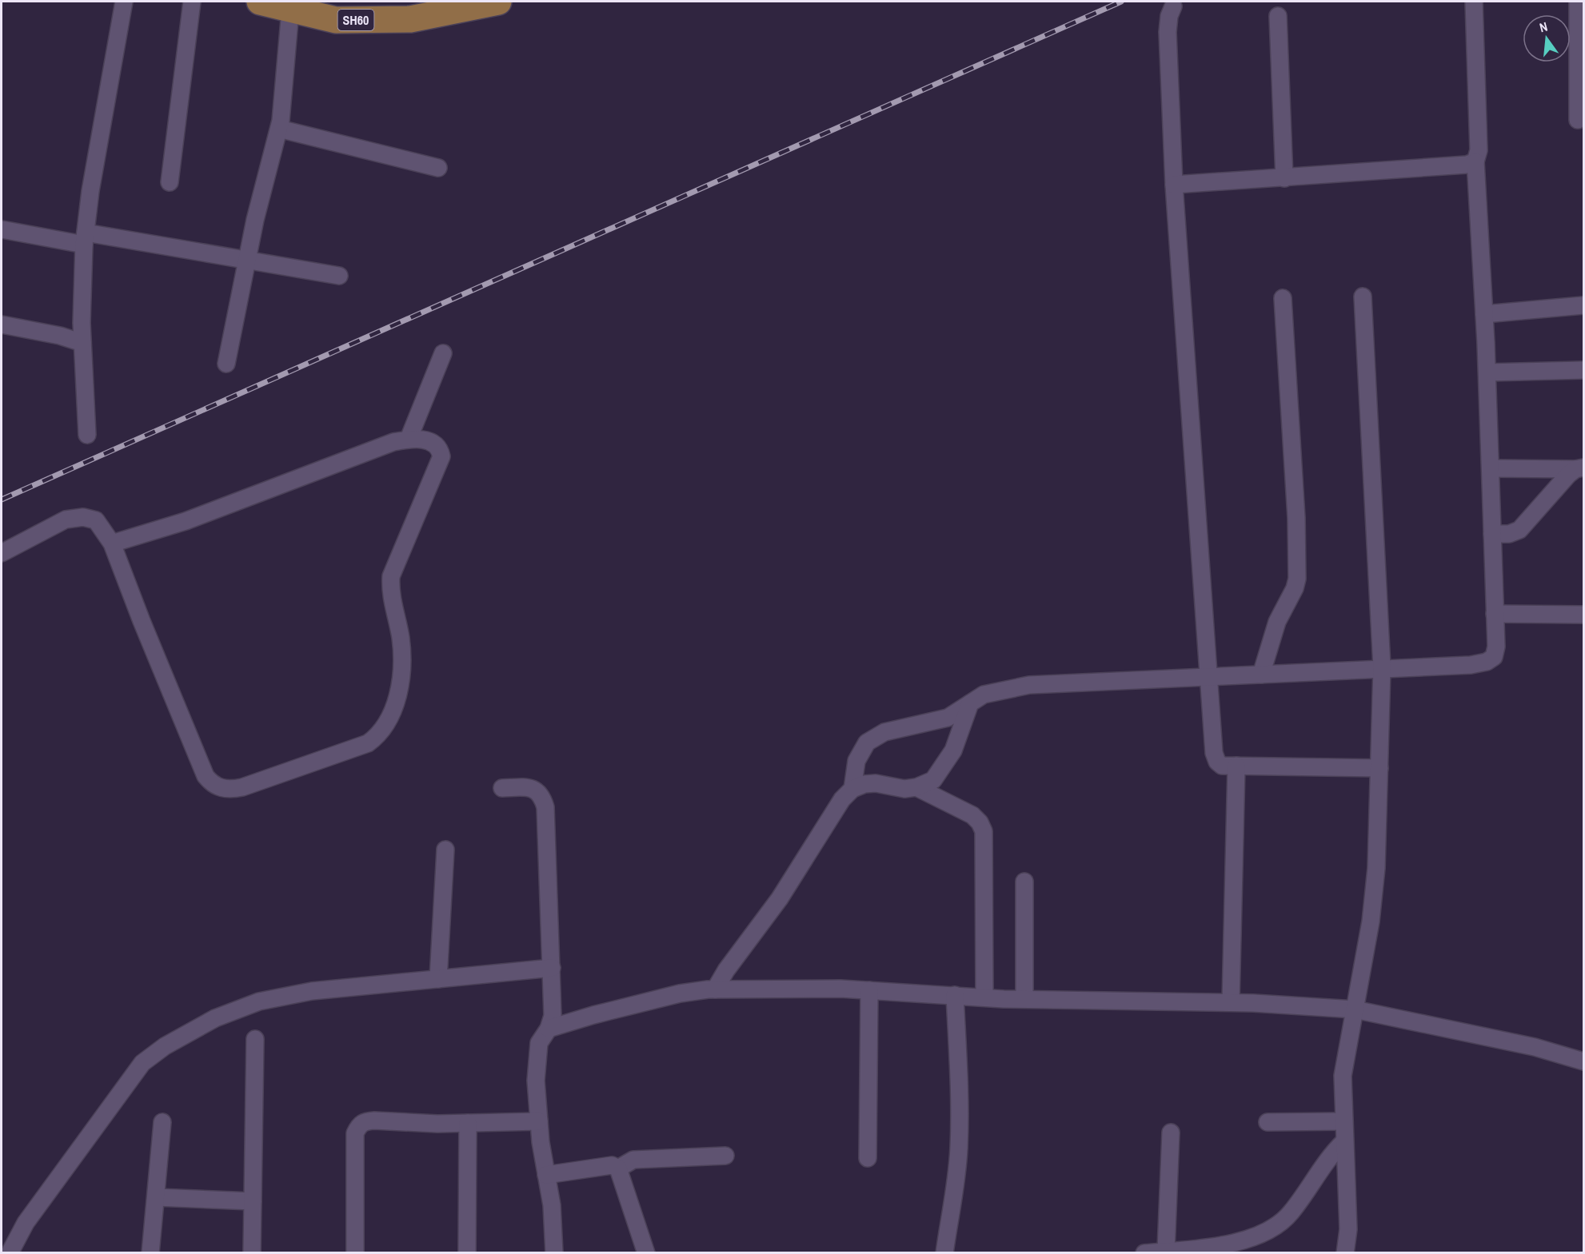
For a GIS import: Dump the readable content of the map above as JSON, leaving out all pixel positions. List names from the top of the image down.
{
  "streets": {
    "main road": ["SH60"]
  },
  "north": "top"
}
